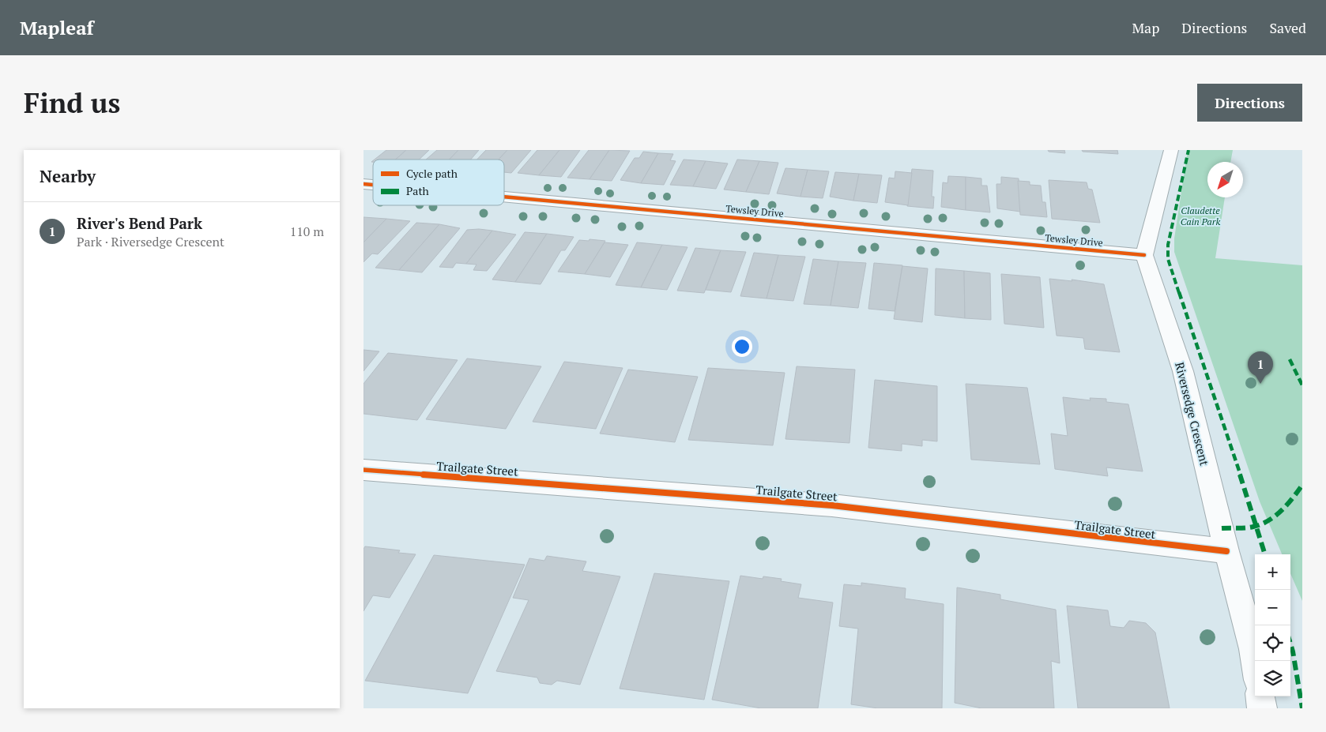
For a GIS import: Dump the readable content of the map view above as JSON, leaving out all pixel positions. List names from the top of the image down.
{
  "streets": {
    "street": ["Tewsley Drive", "Riversedge Crescent", "Trailgate Street"]
  },
  "crossings": [
    ["Tewsley Drive", "Riversedge Crescent"],
    ["Riversedge Crescent", "Trailgate Street"]
  ],
  "parks": ["Claudette Cain Park"],
  "legend": ["Cycle path", "Path"],
  "north": "bottom left",
  "page": {
    "header": "Mapleaf",
    "nav": ["Map", "Directions", "Saved"],
    "buttons": "Directions",
    "title": "Find us",
    "heading": "Nearby",
    "list": [
      {
        "mark": "1",
        "name": "River's Bend Park",
        "note": "Park · Riversedge Crescent",
        "value": "110 m"
      }
    ],
    "pins": "1",
    "map_buttons": ["+", "−"]
  }
}
